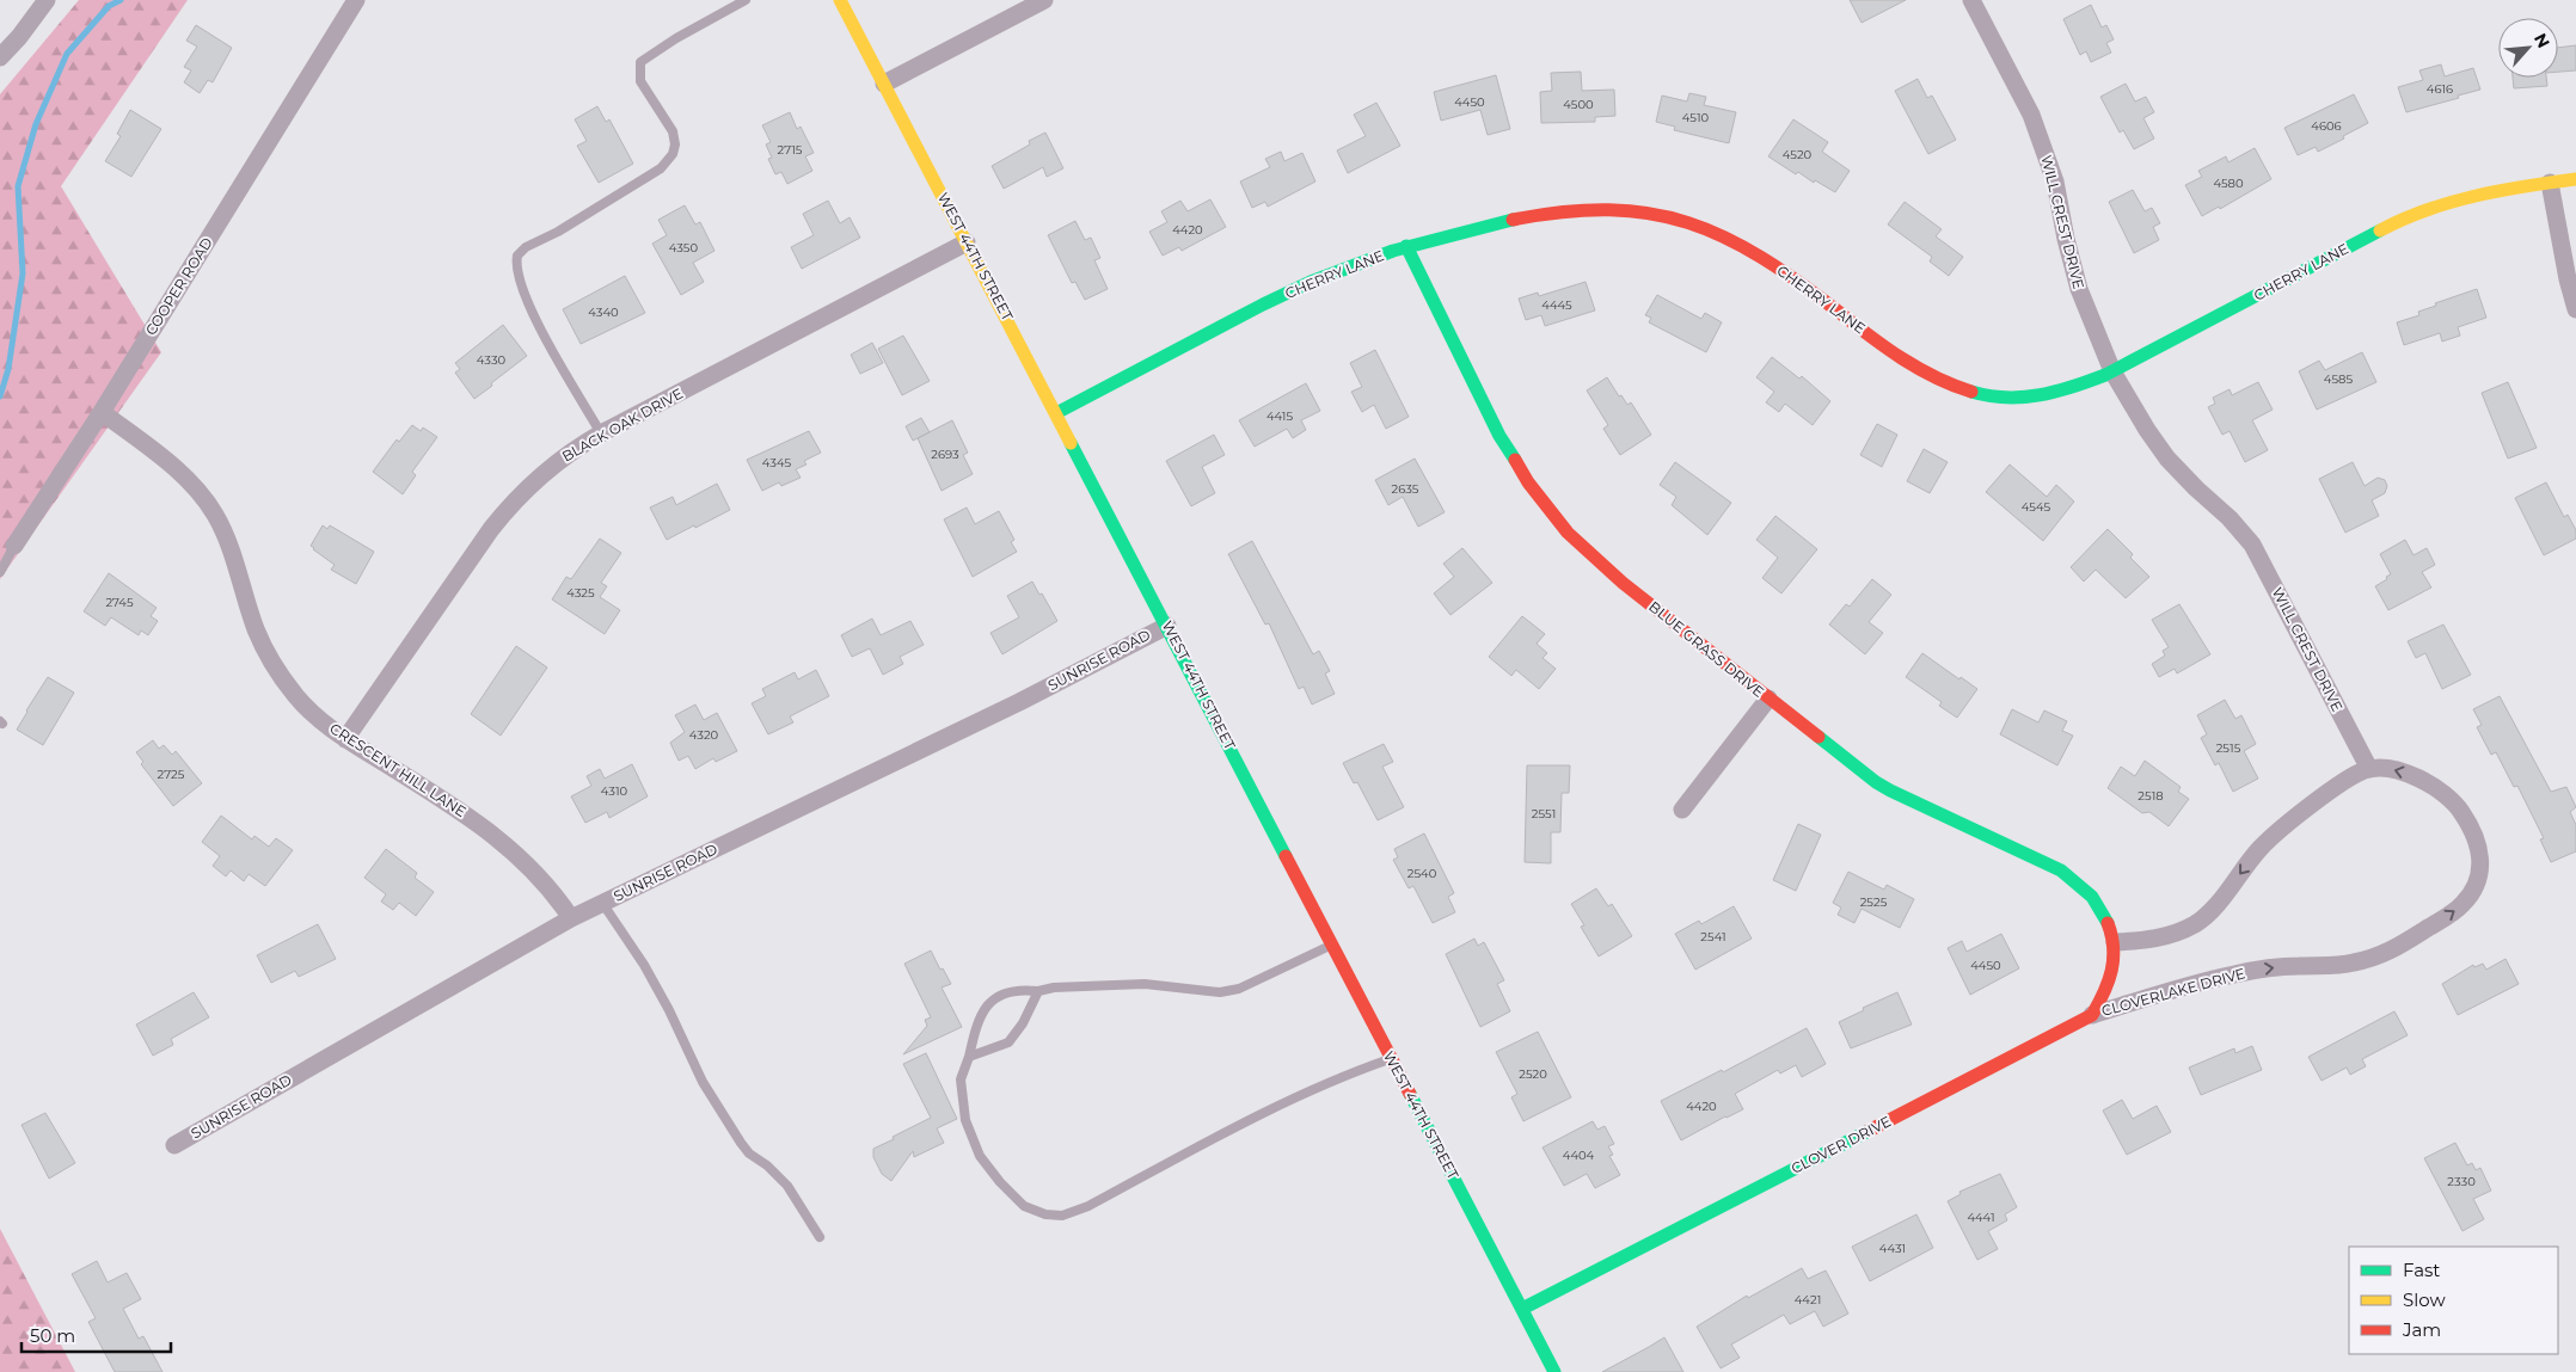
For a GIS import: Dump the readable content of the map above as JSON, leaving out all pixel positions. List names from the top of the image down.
{
  "streets": {
    "street": [
      "WILL CREST DRIVE",
      "WEST 44TH STREET",
      "CHERRY LANE",
      "COOPER ROAD",
      "BLACK OAK DRIVE",
      "BLUE GRASS DRIVE",
      "SUNRISE ROAD",
      "CRESCENT HILL LANE",
      "CLOVERLAKE DRIVE",
      "CLOVER DRIVE"
    ]
  },
  "crossings": [
    ["WILL CREST DRIVE", "CHERRY LANE"],
    ["WILL CREST DRIVE", "CLOVERLAKE DRIVE"],
    ["WEST 44TH STREET", "CHERRY LANE"],
    ["WEST 44TH STREET", "BLACK OAK DRIVE"],
    ["WEST 44TH STREET", "SUNRISE ROAD"],
    ["WEST 44TH STREET", "CLOVER DRIVE"],
    ["CHERRY LANE", "BLUE GRASS DRIVE"],
    ["COOPER ROAD", "CRESCENT HILL LANE"],
    ["BLACK OAK DRIVE", "CRESCENT HILL LANE"],
    ["SUNRISE ROAD", "CRESCENT HILL LANE"],
    ["CLOVERLAKE DRIVE", "CLOVER DRIVE"]
  ],
  "house_numbers": [
    "4616",
    "4450",
    "4500",
    "4510",
    "4606",
    "2715",
    "4520",
    "4580",
    "4420",
    "4350",
    "4445",
    "4340",
    "4330",
    "4585",
    "4415",
    "2693",
    "4345",
    "2635",
    "4545",
    "4325",
    "2745",
    "4320",
    "2515",
    "2725",
    "4310",
    "2518",
    "2551",
    "2540",
    "2525",
    "2541",
    "4450",
    "2520",
    "4420",
    "4404",
    "2330",
    "4441",
    "4431",
    "4421"
  ],
  "legend": ["Fast", "Slow", "Jam"],
  "scale_bar": "50 m",
  "north": "top right"
}
